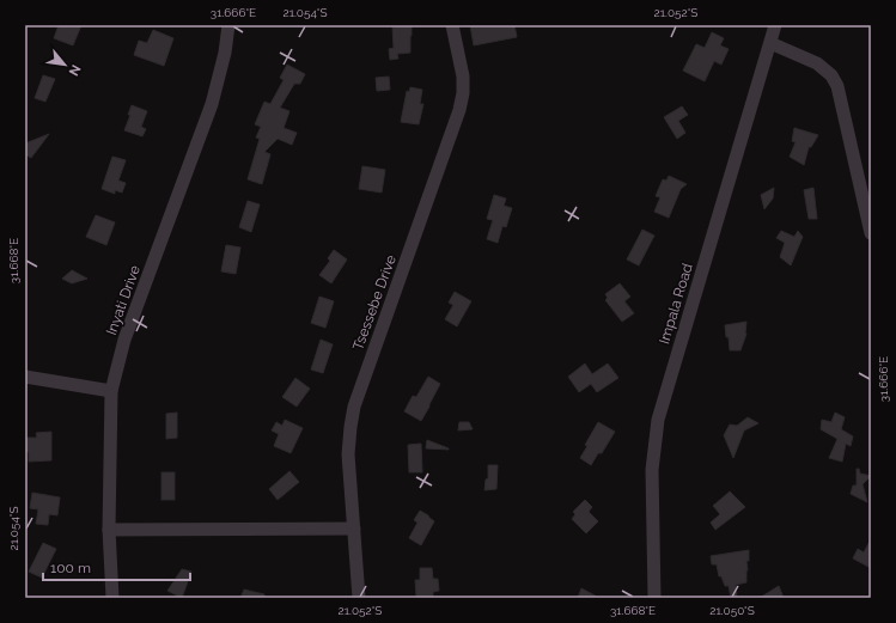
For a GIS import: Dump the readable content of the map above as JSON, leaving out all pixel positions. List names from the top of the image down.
{
  "streets": {
    "street": ["Inyati Drive", "Tsessebe Drive", "Impala Road"]
  },
  "scale_bar": "100 m",
  "north": "bottom right",
  "coordinates": [
    "31.666°E",
    "21.054°S",
    "21.052°S",
    "31.668°E",
    "21.050°S"
  ]
}
